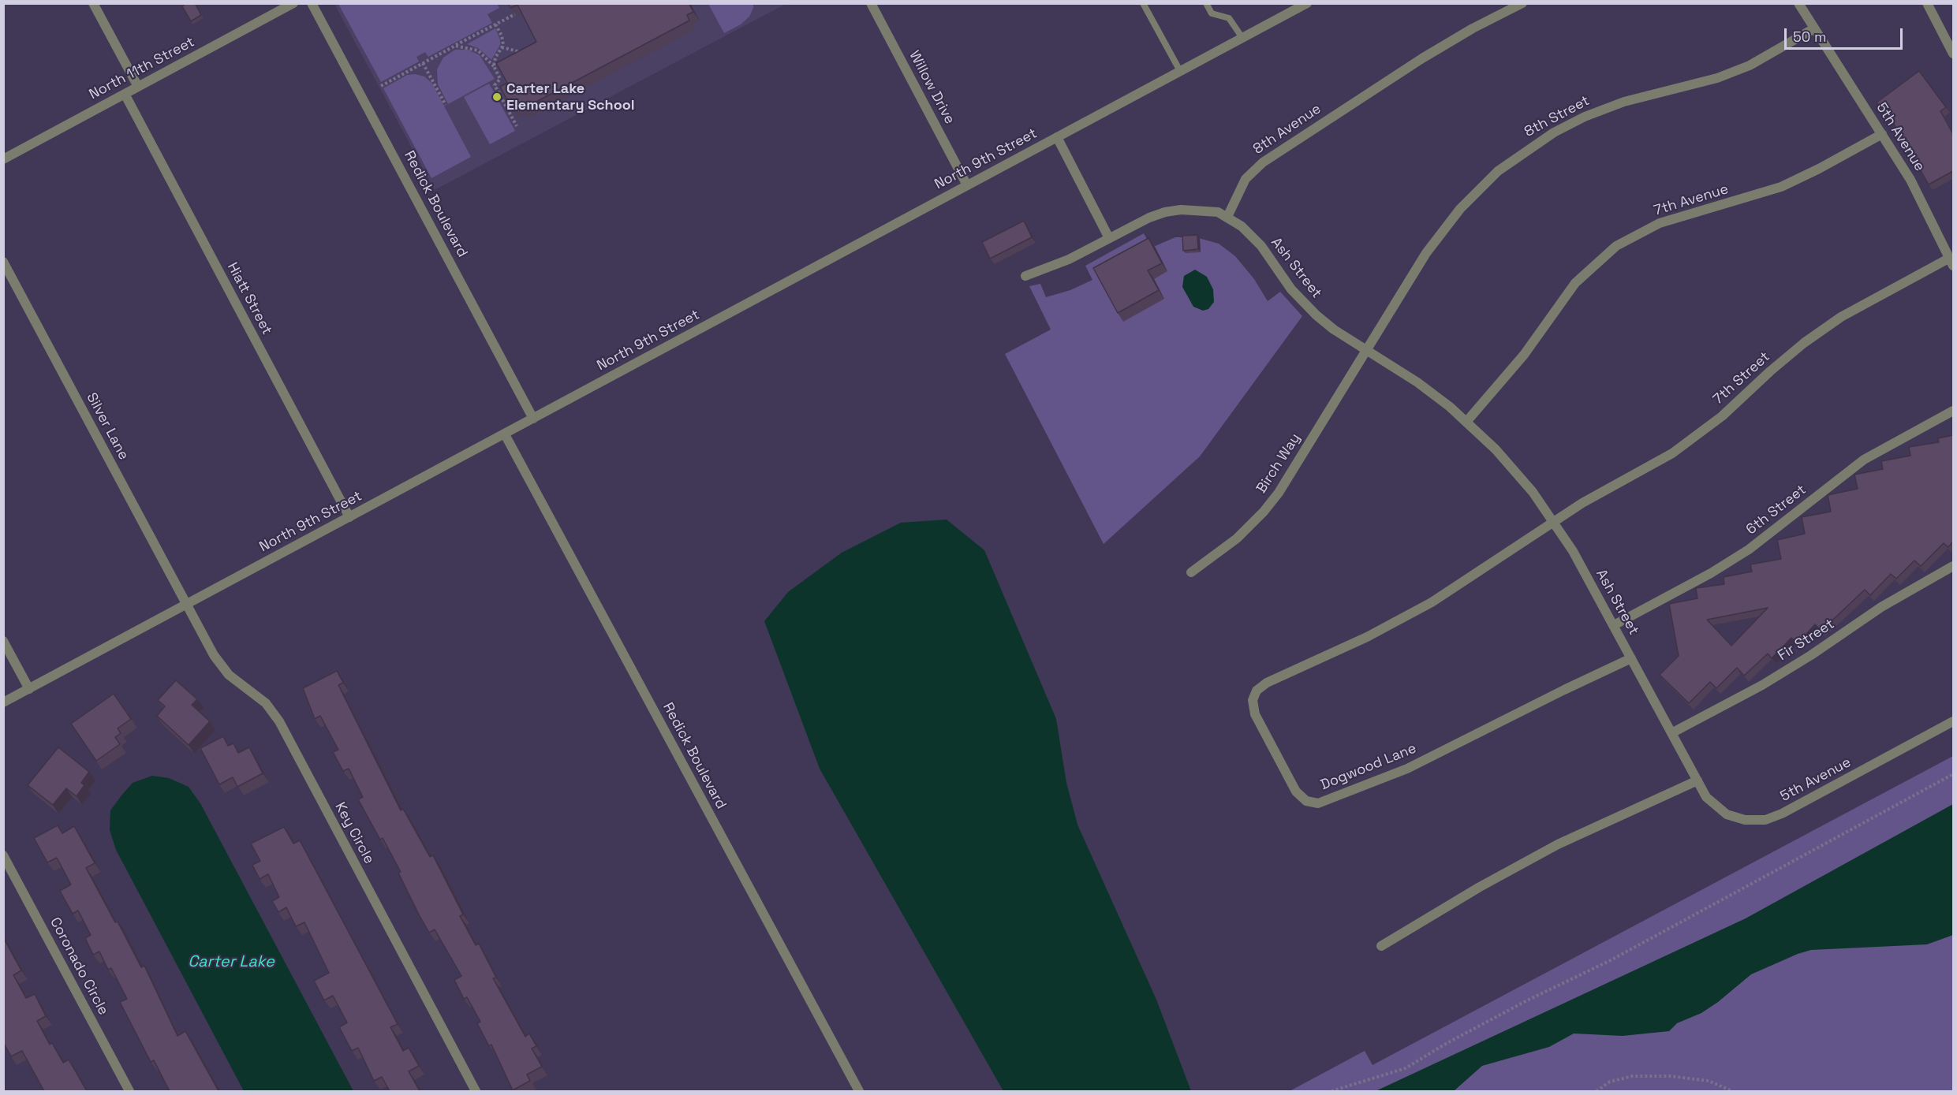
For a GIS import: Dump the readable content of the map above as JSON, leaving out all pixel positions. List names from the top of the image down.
{
  "streets": {
    "street": [
      "North 11th Street",
      "Willow Drive",
      "8th Street",
      "8th Avenue",
      "5th Avenue",
      "North 9th Street",
      "7th Avenue",
      "Redick Boulevard",
      "Ash Street",
      "Hiatt Street",
      "7th Street",
      "Silver Lane",
      "Birch Way",
      "6th Street",
      "Fir Street",
      "Dogwood Lane",
      "Key Circle",
      "Coronado Circle"
    ]
  },
  "crossings": [
    ["North 11th Street", "Hiatt Street"],
    ["Willow Drive", "North 9th Street"],
    ["8th Street", "5th Avenue"],
    ["8th Street", "Ash Street"],
    ["8th Street", "Birch Way"],
    ["8th Avenue", "Ash Street"],
    ["5th Avenue", "7th Avenue"],
    ["5th Avenue", "Ash Street"],
    ["5th Avenue", "7th Street"],
    ["North 9th Street", "Redick Boulevard"],
    ["North 9th Street", "Hiatt Street"],
    ["North 9th Street", "Silver Lane"],
    ["North 9th Street", "Key Circle"],
    ["7th Avenue", "Ash Street"],
    ["Ash Street", "7th Street"],
    ["Ash Street", "Birch Way"],
    ["Ash Street", "6th Street"],
    ["Ash Street", "Fir Street"],
    ["Ash Street", "Dogwood Lane"],
    ["7th Street", "Dogwood Lane"],
    ["Silver Lane", "Key Circle"]
  ],
  "water": ["Carter Lake"],
  "places": ["Carter Lake Elementary School"],
  "scale_bar": "50 m"
}
